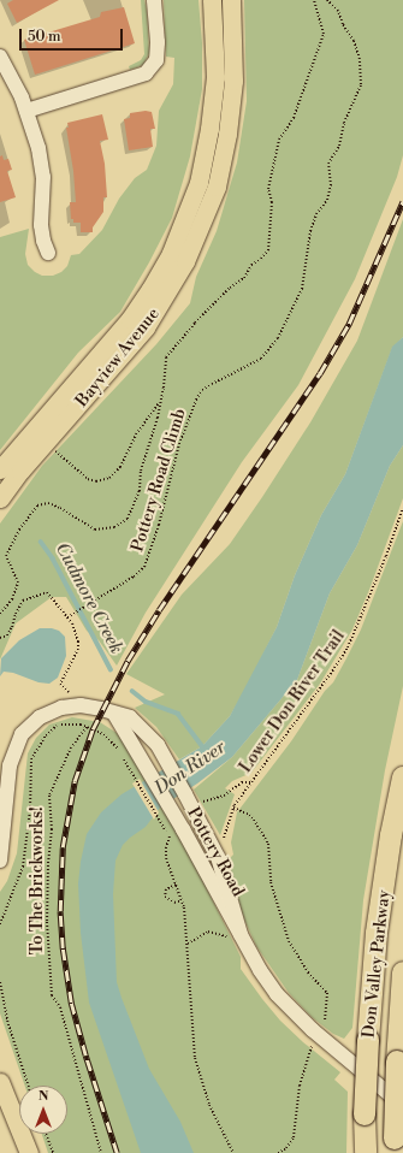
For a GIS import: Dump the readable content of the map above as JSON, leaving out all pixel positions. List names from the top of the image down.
{
  "streets": {
    "highway": ["Don Valley Parkway"],
    "main road": ["Bayview Avenue"],
    "street": ["Pottery Road"],
    "path": ["Pottery Road Climb", "Lower Don River Trail", "To The Brickworks!"]
  },
  "water": ["Cudmore Creek", "Don River"],
  "scale_bar": "50 m",
  "north": "top"
}
